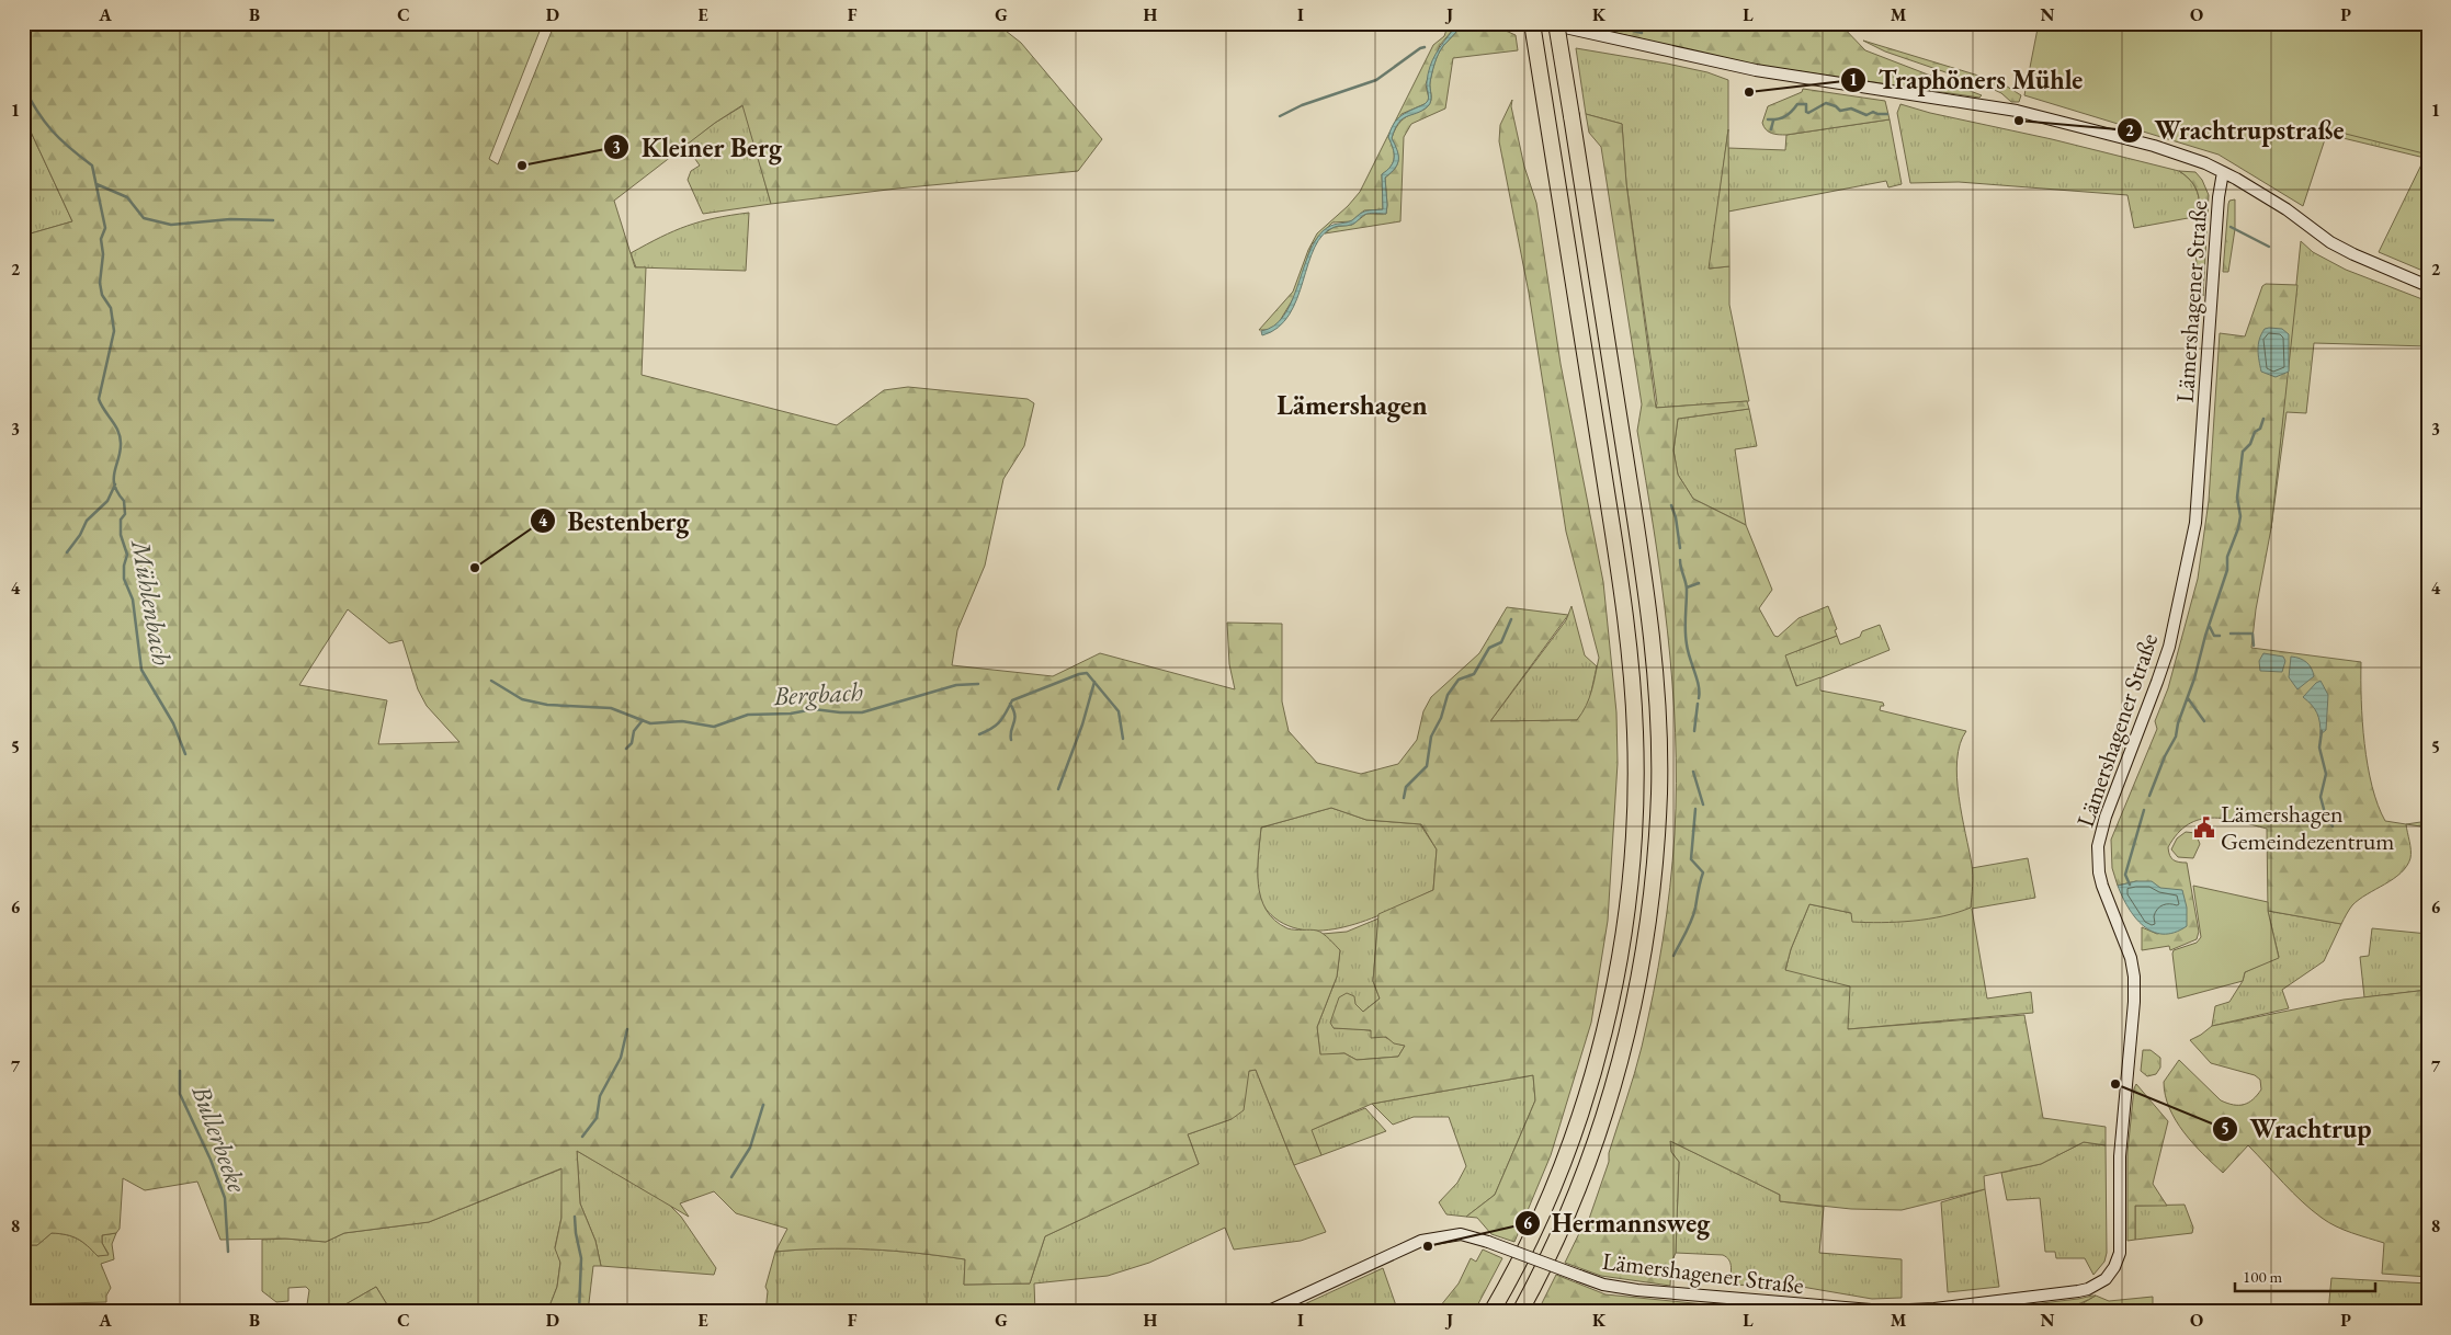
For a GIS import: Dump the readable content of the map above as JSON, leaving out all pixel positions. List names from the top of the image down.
{
  "streets": {
    "main road": ["Lämershagener Straße"]
  },
  "districts": ["Lämershagen"],
  "water": ["Mühlenbach", "Bergbach", "Bullerbeeke"],
  "places": {
    "other": [
      "Traphöners Mühle",
      "Wrachtrupstraße",
      "Kleiner Berg",
      "Bestenberg",
      "Wrachtrup",
      "Hermannsweg"
    ],
    "public building": ["Lämershagen Gemeindezentrum"]
  },
  "scale_bar": "100 m",
  "grid": {
    "columns": [
      "A",
      "B",
      "C",
      "D",
      "E",
      "F",
      "G",
      "H",
      "I",
      "J",
      "K",
      "L",
      "M",
      "N",
      "O",
      "P"
    ],
    "rows": [
      "1",
      "2",
      "3",
      "4",
      "5",
      "6",
      "7",
      "8"
    ]
  }
}
